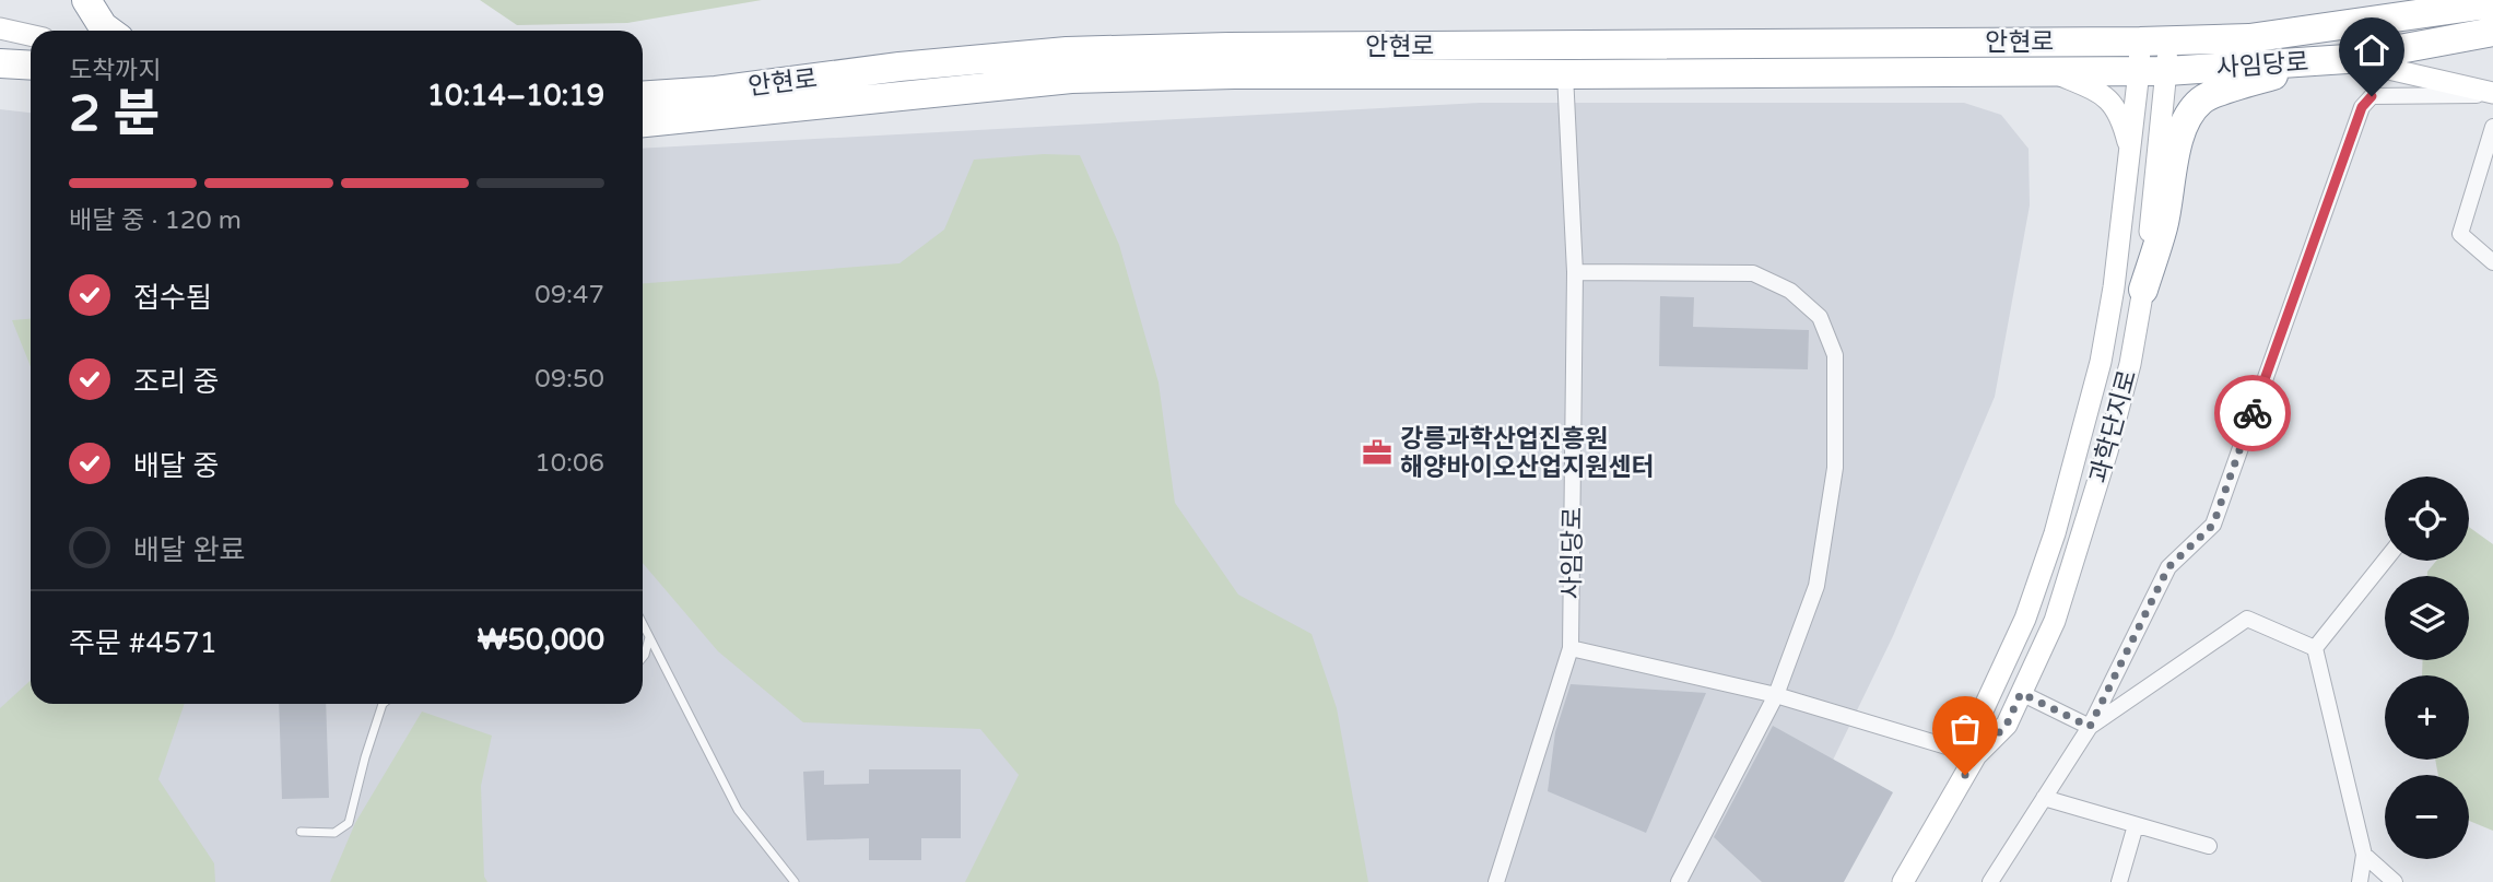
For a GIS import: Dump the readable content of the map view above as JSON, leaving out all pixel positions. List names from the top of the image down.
{
  "streets": {
    "highway": ["안현로", "사임당로"],
    "street": ["과학단지로"]
  },
  "crossings": [
    ["안현로", "사임당로"],
    ["안현로", "과학단지로"],
    ["사임당로", "과학단지로"]
  ],
  "places": {
    "office": ["강릉과학산업진흥원 해양바이오산업지원센터"]
  },
  "page": {
    "heading": ["2 분", "도착까지", "10:14–10:19"],
    "panel": ["주문 #4571", "₩50,000"],
    "bar": "배달 중 · 120 m",
    "list": [
      ["접수됨", "09:47"],
      ["조리 중", "09:50"],
      ["배달 중", "10:06"],
      "배달 완료"
    ],
    "map_buttons": ["+", "−"]
  }
}
